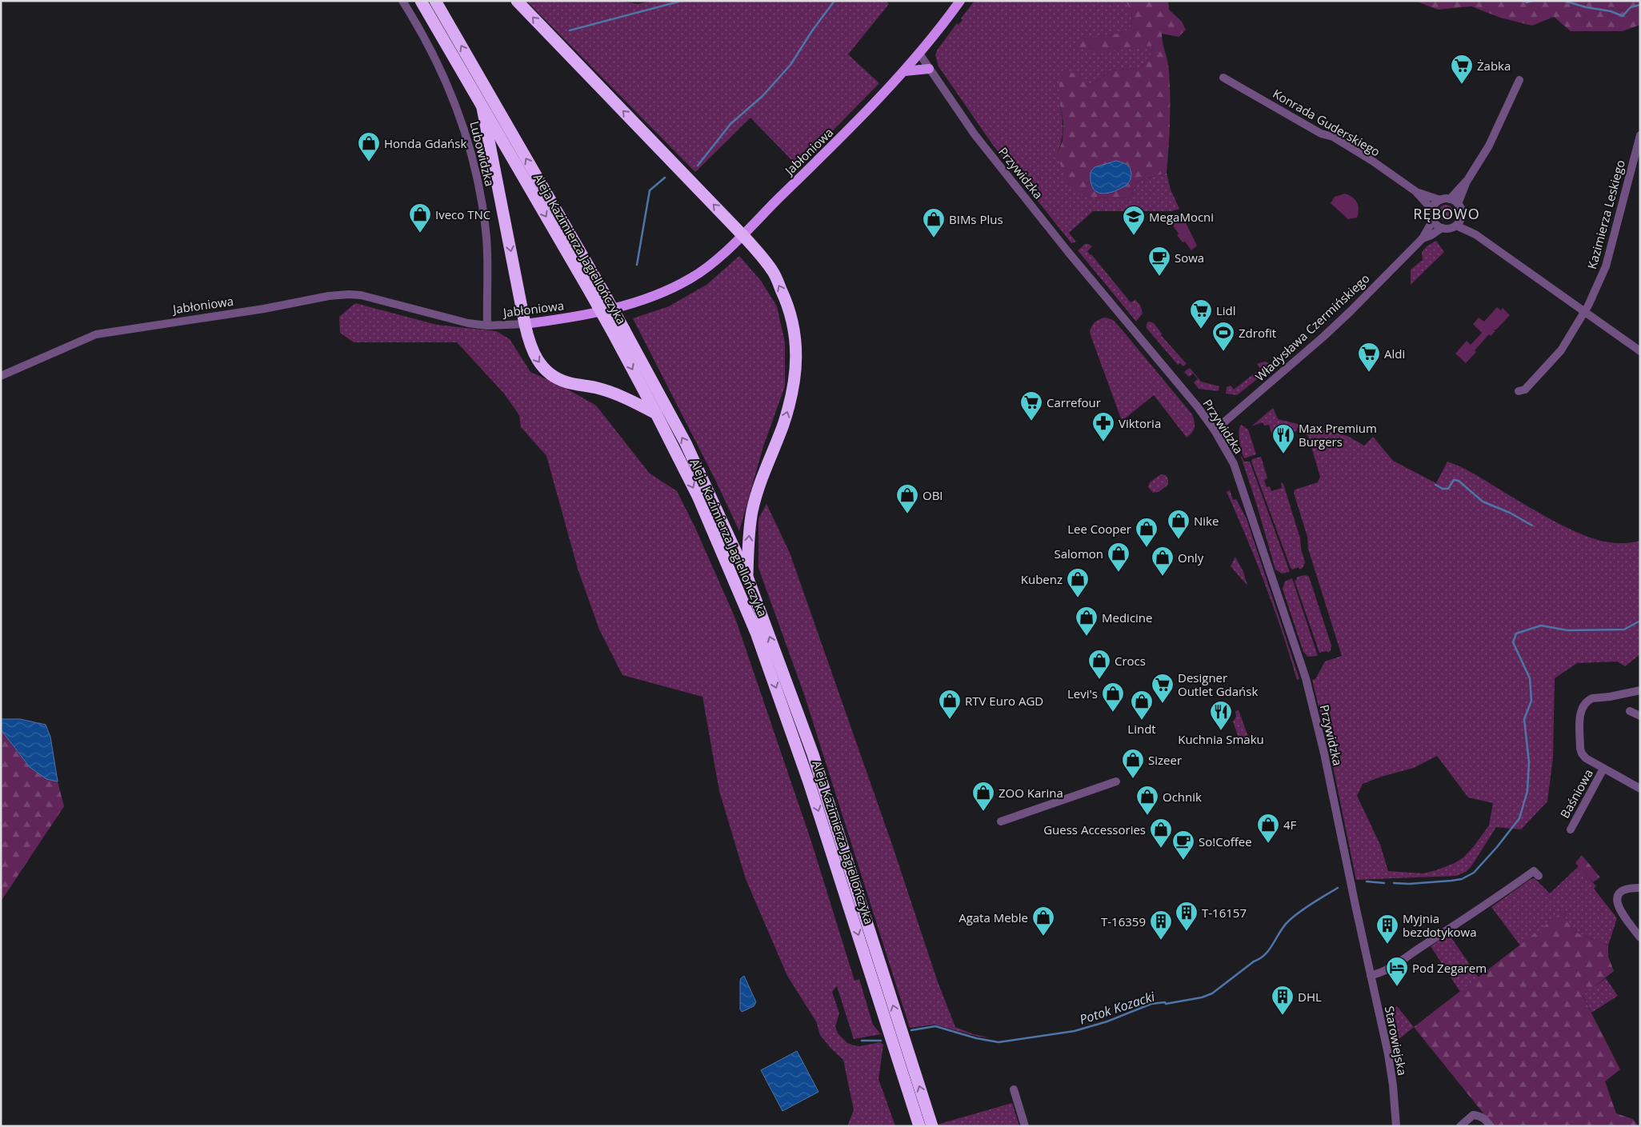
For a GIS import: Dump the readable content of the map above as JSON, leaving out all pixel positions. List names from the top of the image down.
{
  "streets": {
    "highway": ["Aleja Kazimierza Jagiellończyka"],
    "main road": ["Jabłoniowa"],
    "street": [
      "Konrada Guderskiego",
      "Lubowidzka",
      "Przywidzka",
      "Kazimierza Leskiego",
      "Władysława Czermińskiego",
      "Baśniowa",
      "Starowiejska"
    ]
  },
  "crossings": [
    ["Konrada Guderskiego", "Władysława Czermińskiego"],
    ["Jabłoniowa", "Lubowidzka"],
    ["Jabłoniowa", "Przywidzka"],
    ["Przywidzka", "Władysława Czermińskiego"],
    ["Przywidzka", "Starowiejska"]
  ],
  "districts": ["RĘBOWO"],
  "water": ["Potok Kozacki"],
  "places": {
    "supermarket": [
      "Żabka",
      "Lidl",
      "Aldi",
      "Carrefour",
      "Designer Outlet Gdańsk"
    ],
    "shop": [
      "Honda Gdańsk",
      "Iveco TNC",
      "BIMs Plus",
      "OBI",
      "Nike",
      "Lee Cooper",
      "Salomon",
      "Only",
      "Kubenz",
      "Medicine",
      "Crocs",
      "Levi's",
      "RTV Euro AGD",
      "Lindt",
      "Sizeer",
      "ZOO Karina",
      "Ochnik",
      "4F",
      "Guess Accessories",
      "Agata Meble"
    ],
    "school or university": ["MegaMocni"],
    "cafe": ["Sowa", "So!Coffee"],
    "sports": ["Zdrofit"],
    "pharmacy": ["Viktoria"],
    "restaurant": ["Max Premium Burgers", "Kuchnia Smaku"],
    "building": [
      "T-16157",
      "T-16359",
      "Myjnia bezdotykowa",
      "DHL"
    ],
    "hotel": ["Pod Zegarem"]
  }
}
